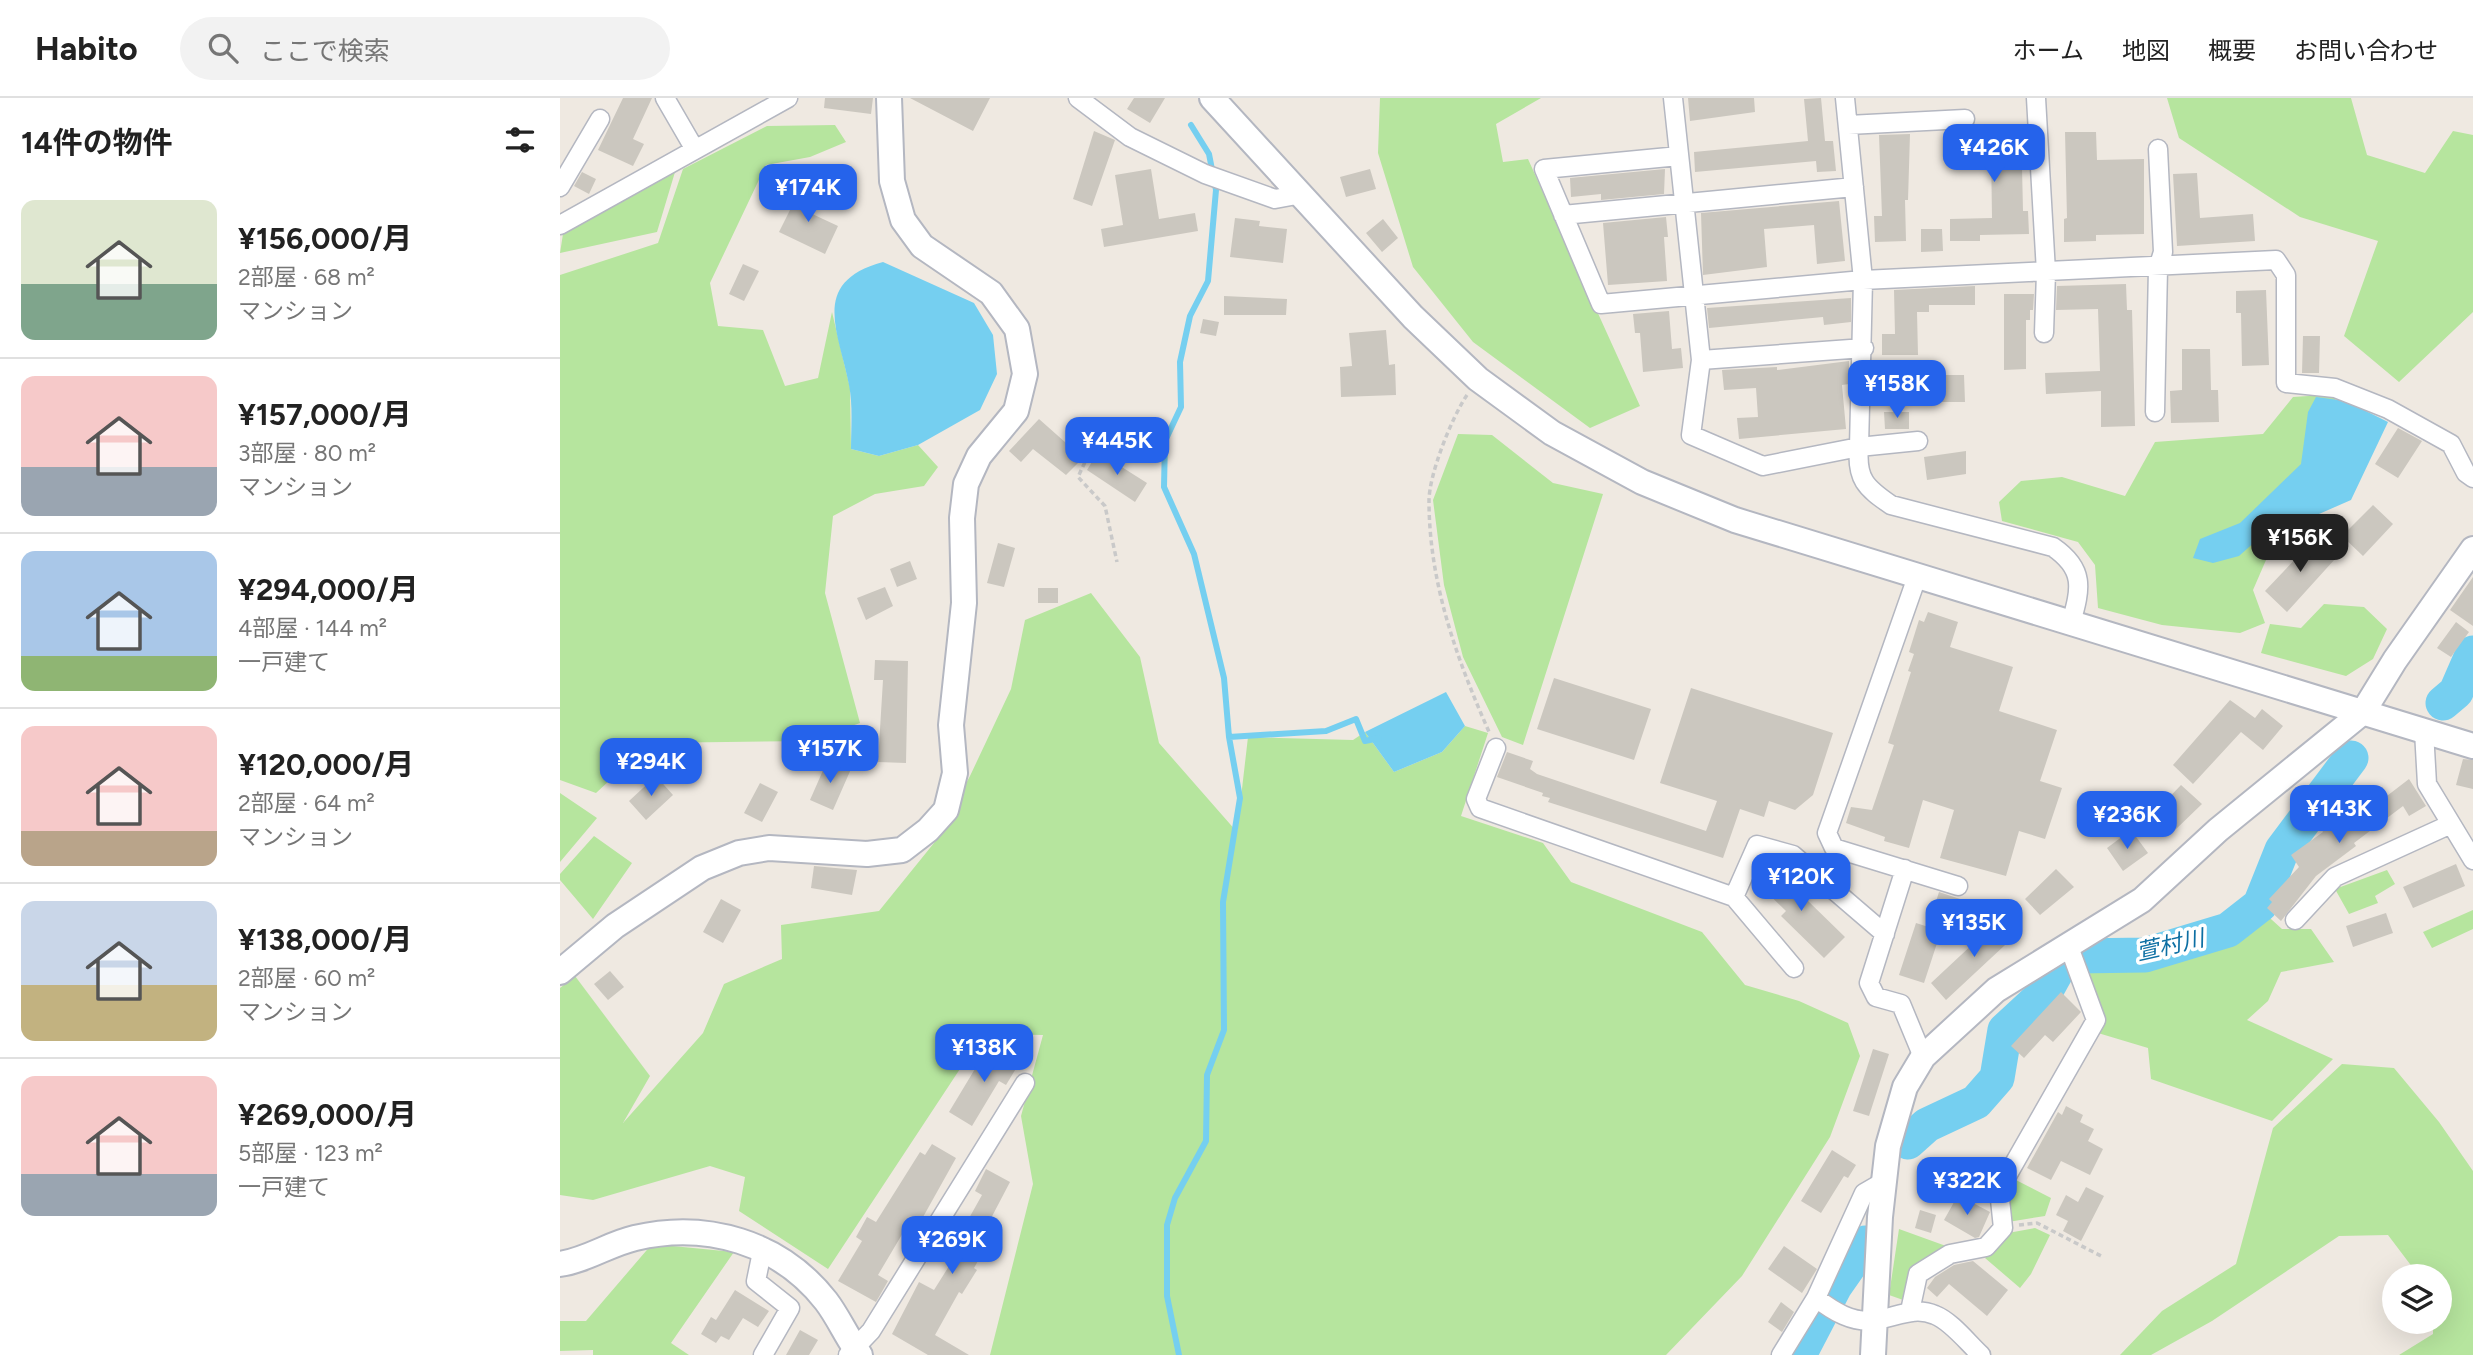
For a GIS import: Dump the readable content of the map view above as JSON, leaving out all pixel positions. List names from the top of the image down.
{
  "water": ["萱村川"],
  "page": {
    "header": "Habito",
    "search": "ここで検索",
    "nav": [
      "ホーム",
      "地図",
      "概要",
      "お問い合わせ"
    ],
    "heading": "14件の物件",
    "price": [
      "¥426K",
      "¥174K",
      "¥158K",
      "¥445K",
      "¥156K",
      "¥157K",
      "¥294K",
      "¥143K",
      "¥236K",
      "¥120K",
      "¥135K",
      "¥138K",
      "¥322K",
      "¥269K"
    ],
    "list": [
      {
        "name": "¥156,000/月",
        "note": "2部屋 · 68 m² · マンション"
      },
      {
        "name": "¥157,000/月",
        "note": "3部屋 · 80 m² · マンション"
      },
      {
        "name": "¥294,000/月",
        "note": "4部屋 · 144 m² · 一戸建て"
      },
      {
        "name": "¥120,000/月",
        "note": "2部屋 · 64 m² · マンション"
      },
      {
        "name": "¥138,000/月",
        "note": "2部屋 · 60 m² · マンション"
      },
      {
        "name": "¥269,000/月",
        "note": "5部屋 · 123 m² · 一戸建て"
      }
    ]
  }
}
